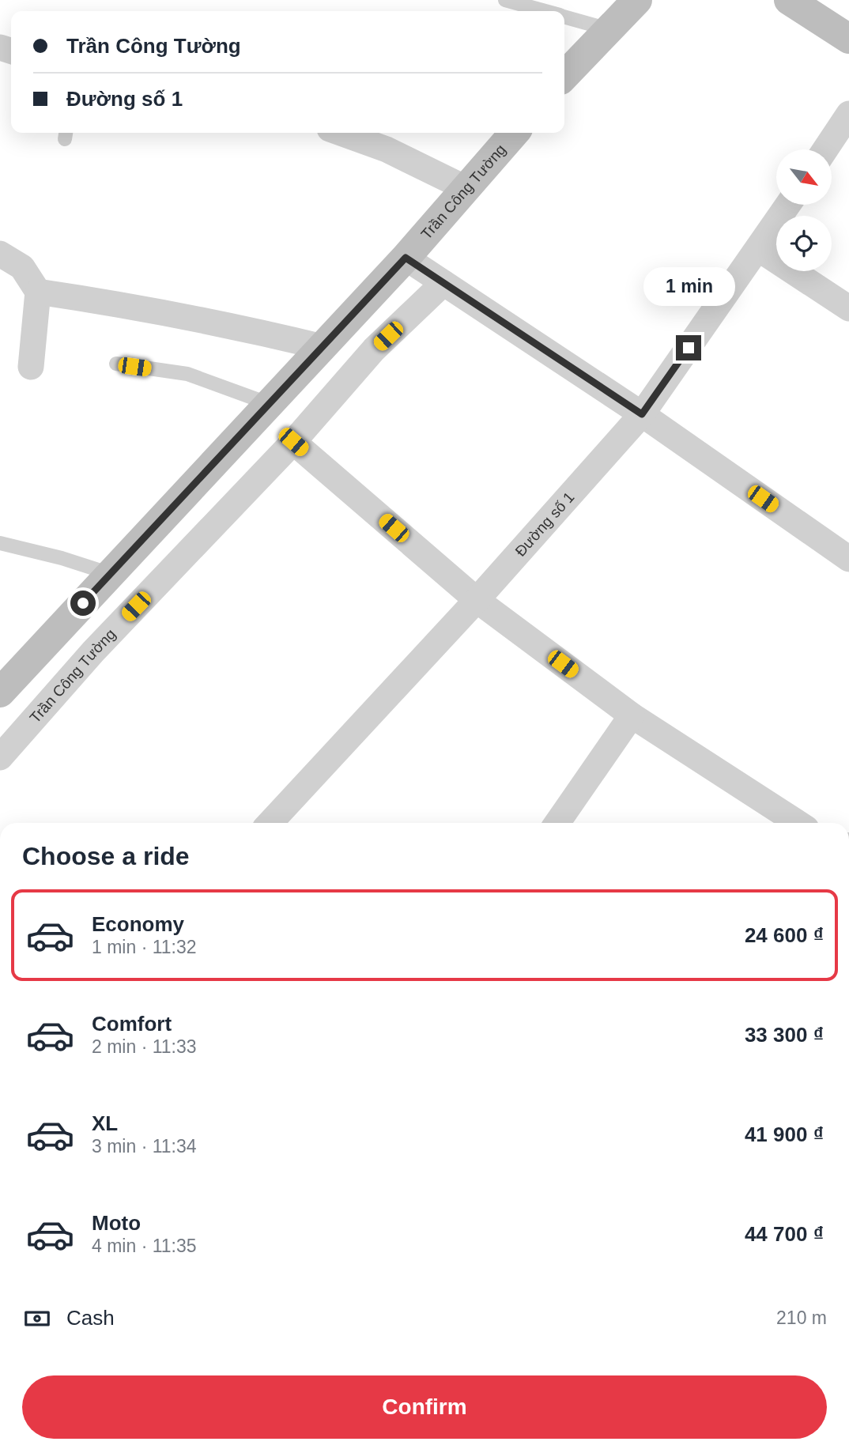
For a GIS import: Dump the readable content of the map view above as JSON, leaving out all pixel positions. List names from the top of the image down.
{
  "streets": {
    "main road": ["Trần Công Tường"],
    "street": ["Đường số 1"]
  },
  "north": "bottom right",
  "page": {
    "banner": ["Trần Công Tường", "Đường số 1"],
    "bubble": "1 min",
    "heading": "Choose a ride",
    "list": [
      {
        "name": "Economy",
        "note": "1 min · 11:32",
        "value": "24 600 ₫"
      },
      {
        "name": "Comfort",
        "note": "2 min · 11:33",
        "value": "33 300 ₫"
      },
      {
        "name": "XL",
        "note": "3 min · 11:34",
        "value": "41 900 ₫"
      },
      {
        "name": "Moto",
        "note": "4 min · 11:35",
        "value": "44 700 ₫"
      }
    ],
    "pay": ["Cash", "210 m"],
    "buttons": "Confirm"
  }
}
